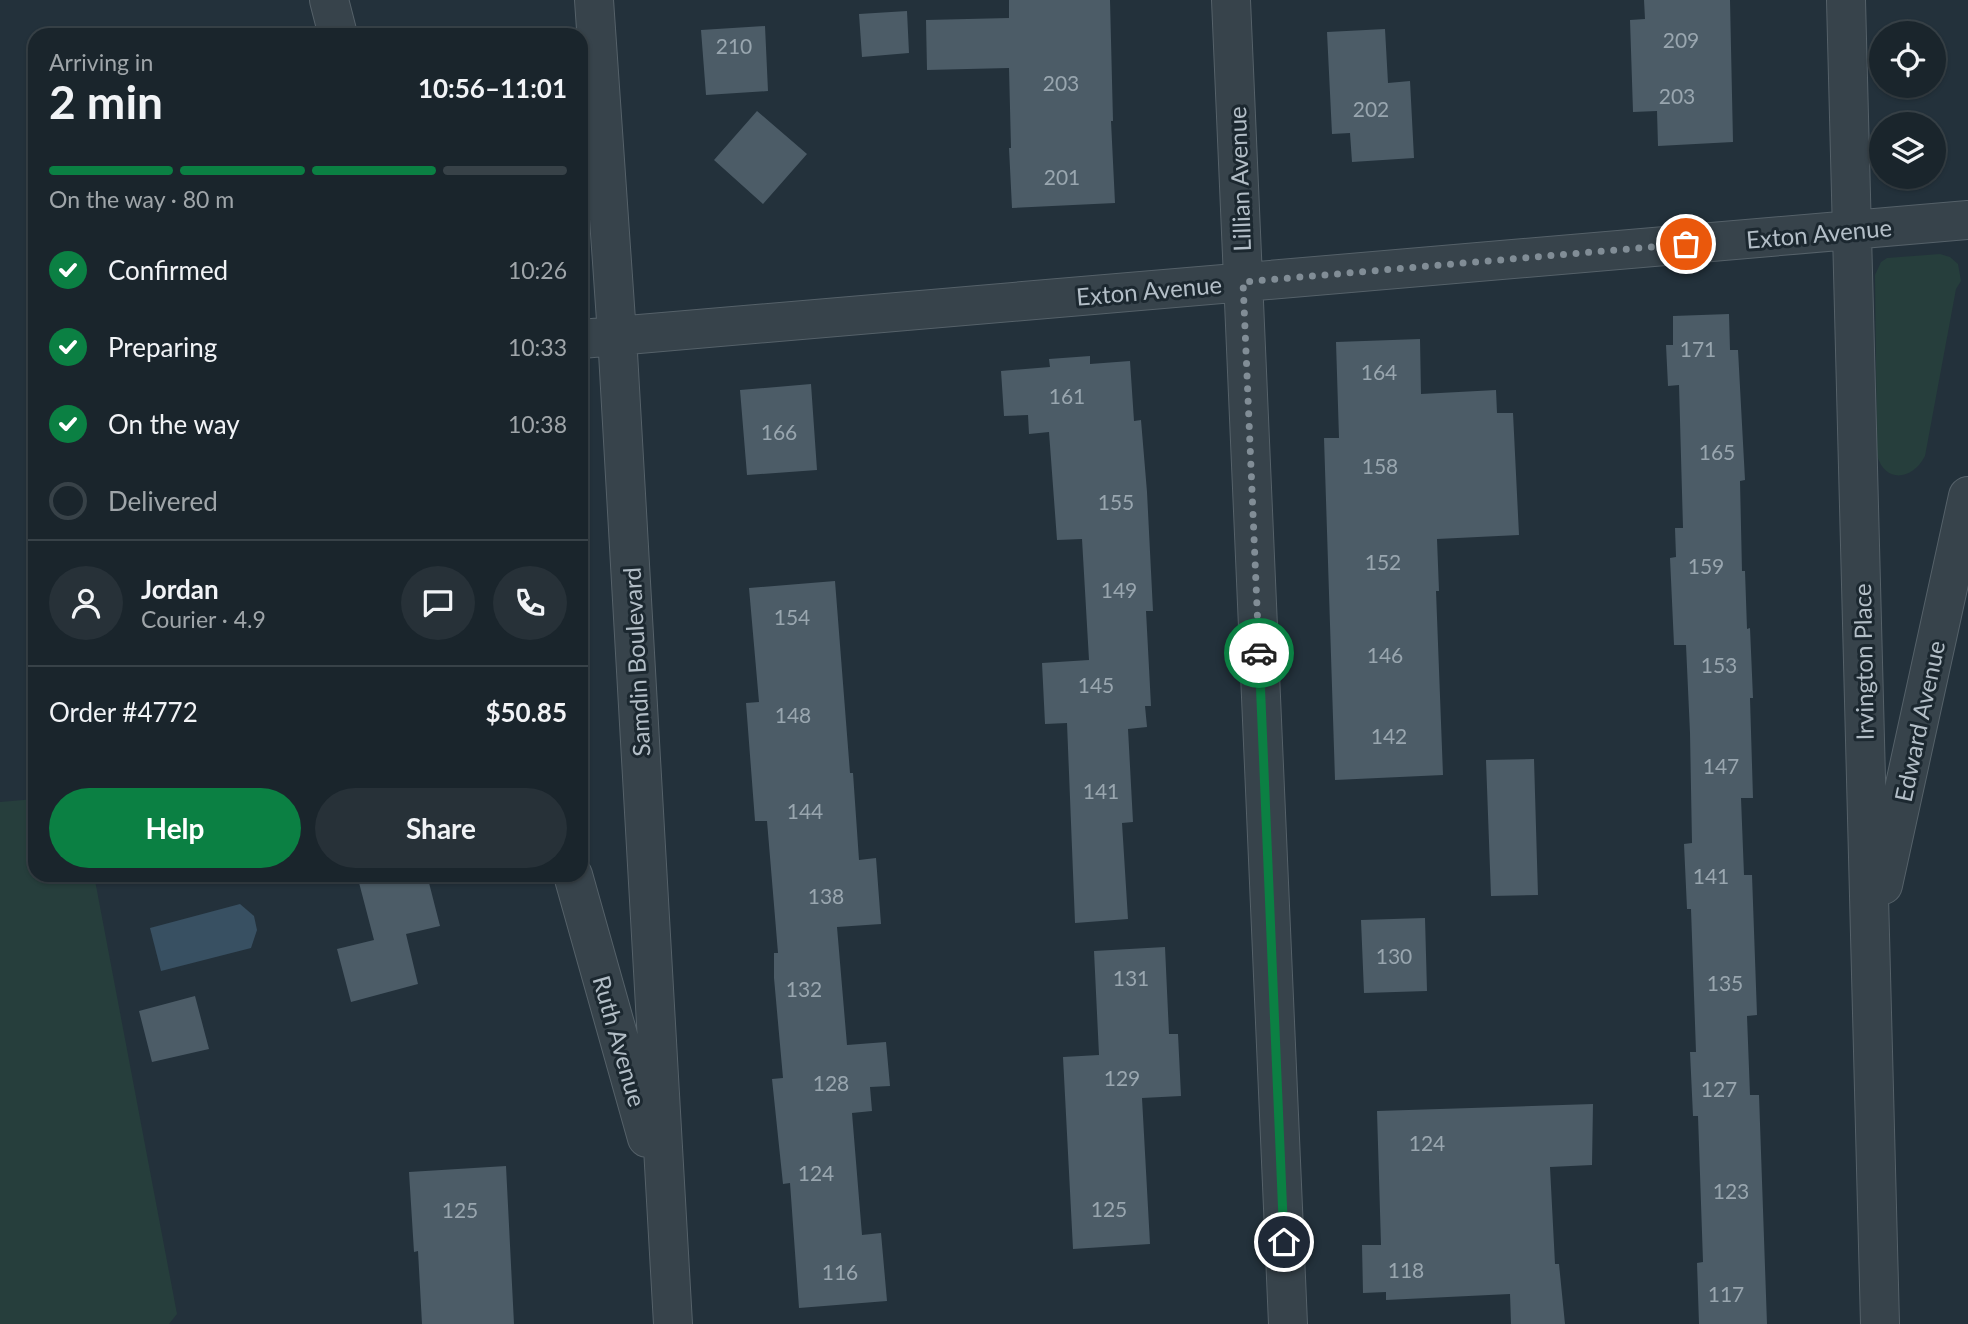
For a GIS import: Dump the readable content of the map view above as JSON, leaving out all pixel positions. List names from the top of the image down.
{
  "streets": {
    "street": [
      "Lillian Avenue",
      "Exton Avenue",
      "Samdin Boulevard",
      "Irvington Place",
      "Edward Avenue",
      "Ruth Avenue"
    ]
  },
  "crossings": [
    ["Lillian Avenue", "Exton Avenue"],
    ["Exton Avenue", "Samdin Boulevard"],
    ["Exton Avenue", "Irvington Place"],
    ["Samdin Boulevard", "Ruth Avenue"],
    ["Irvington Place", "Edward Avenue"]
  ],
  "house_numbers": [
    "209",
    "210",
    "203",
    "203",
    "202",
    "201",
    "171",
    "164",
    "161",
    "166",
    "165",
    "158",
    "155",
    "152",
    "159",
    "149",
    "154",
    "146",
    "153",
    "145",
    "148",
    "142",
    "147",
    "141",
    "144",
    "141",
    "138",
    "130",
    "131",
    "135",
    "132",
    "129",
    "128",
    "127",
    "124",
    "124",
    "123",
    "125",
    "125",
    "118",
    "116",
    "117"
  ],
  "page": {
    "heading": ["2 min", "Arriving in", "10:56–11:01"],
    "panel": [
      "Jordan",
      "Courier · 4.9",
      "Order #4772",
      "$50.85"
    ],
    "bar": "On the way · 80 m",
    "list": [
      ["Confirmed", "10:26"],
      ["Preparing", "10:33"],
      ["On the way", "10:38"],
      "Delivered"
    ],
    "buttons": ["Help", "Share"]
  }
}
